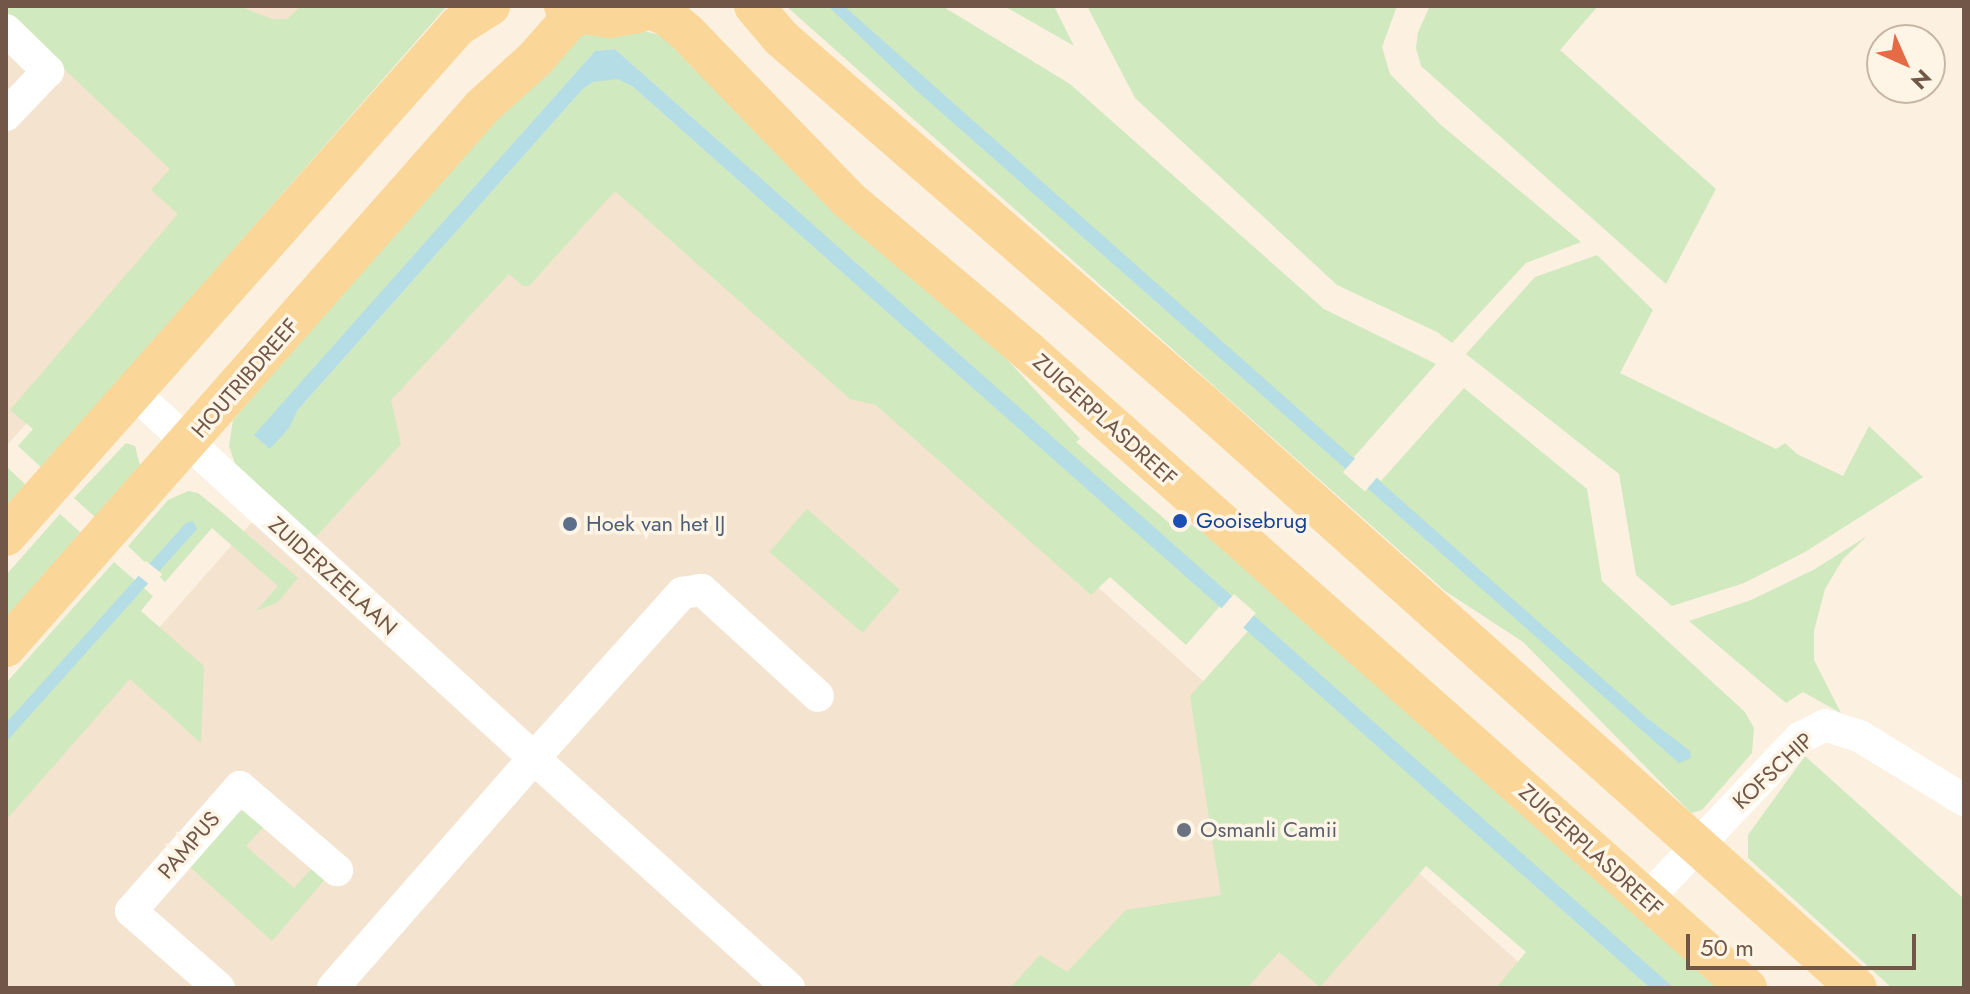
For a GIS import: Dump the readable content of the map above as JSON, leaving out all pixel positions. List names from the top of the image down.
{
  "streets": {
    "main road": ["HOUTRIBDREEF", "ZUIGERPLASDREEF"],
    "street": ["ZUIDERZEELAAN", "KOFSCHIP", "PAMPUS"]
  },
  "crossings": [
    ["HOUTRIBDREEF", "ZUIDERZEELAAN"],
    ["ZUIGERPLASDREEF", "KOFSCHIP"]
  ],
  "places": ["Gooisebrug", "Hoek van het IJ", "Osmanli Camii"],
  "scale_bar": "50 m",
  "north": "bottom right"
}
